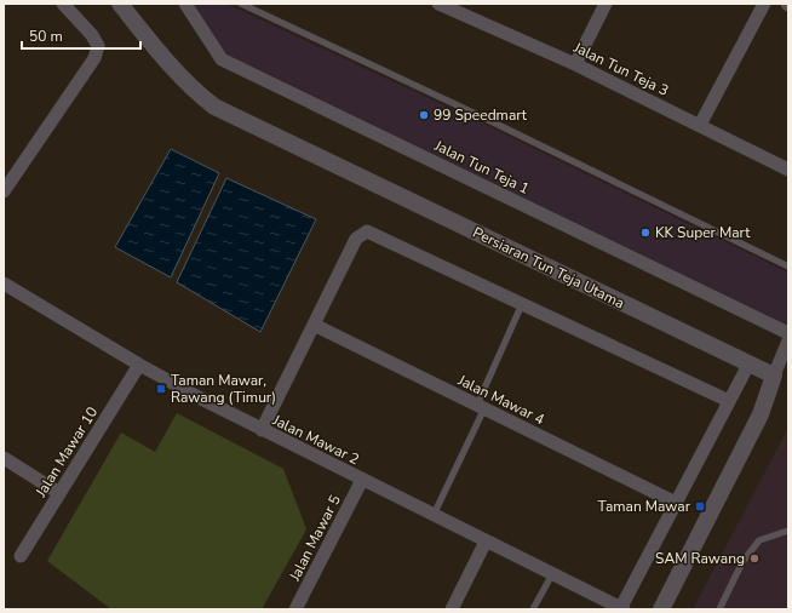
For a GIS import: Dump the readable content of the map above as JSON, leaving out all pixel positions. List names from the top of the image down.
{
  "streets": {
    "street": [
      "Jalan Tun Teja 3",
      "Jalan Tun Teja 1",
      "Persiaran Tun Teja Utama",
      "Jalan Mawar 4",
      "Jalan Mawar 2",
      "Jalan Mawar 10",
      "Jalan Mawar 5"
    ]
  },
  "crossings": [
    ["Jalan Mawar 2", "Jalan Mawar 10"],
    ["Jalan Mawar 2", "Jalan Mawar 5"]
  ],
  "places": {
    "other": ["99 Speedmart", "KK Super Mart", "SAM Rawang"],
    "transit": ["Taman Mawar, Rawang (Timur)", "Taman Mawar"]
  },
  "scale_bar": "50 m"
}
